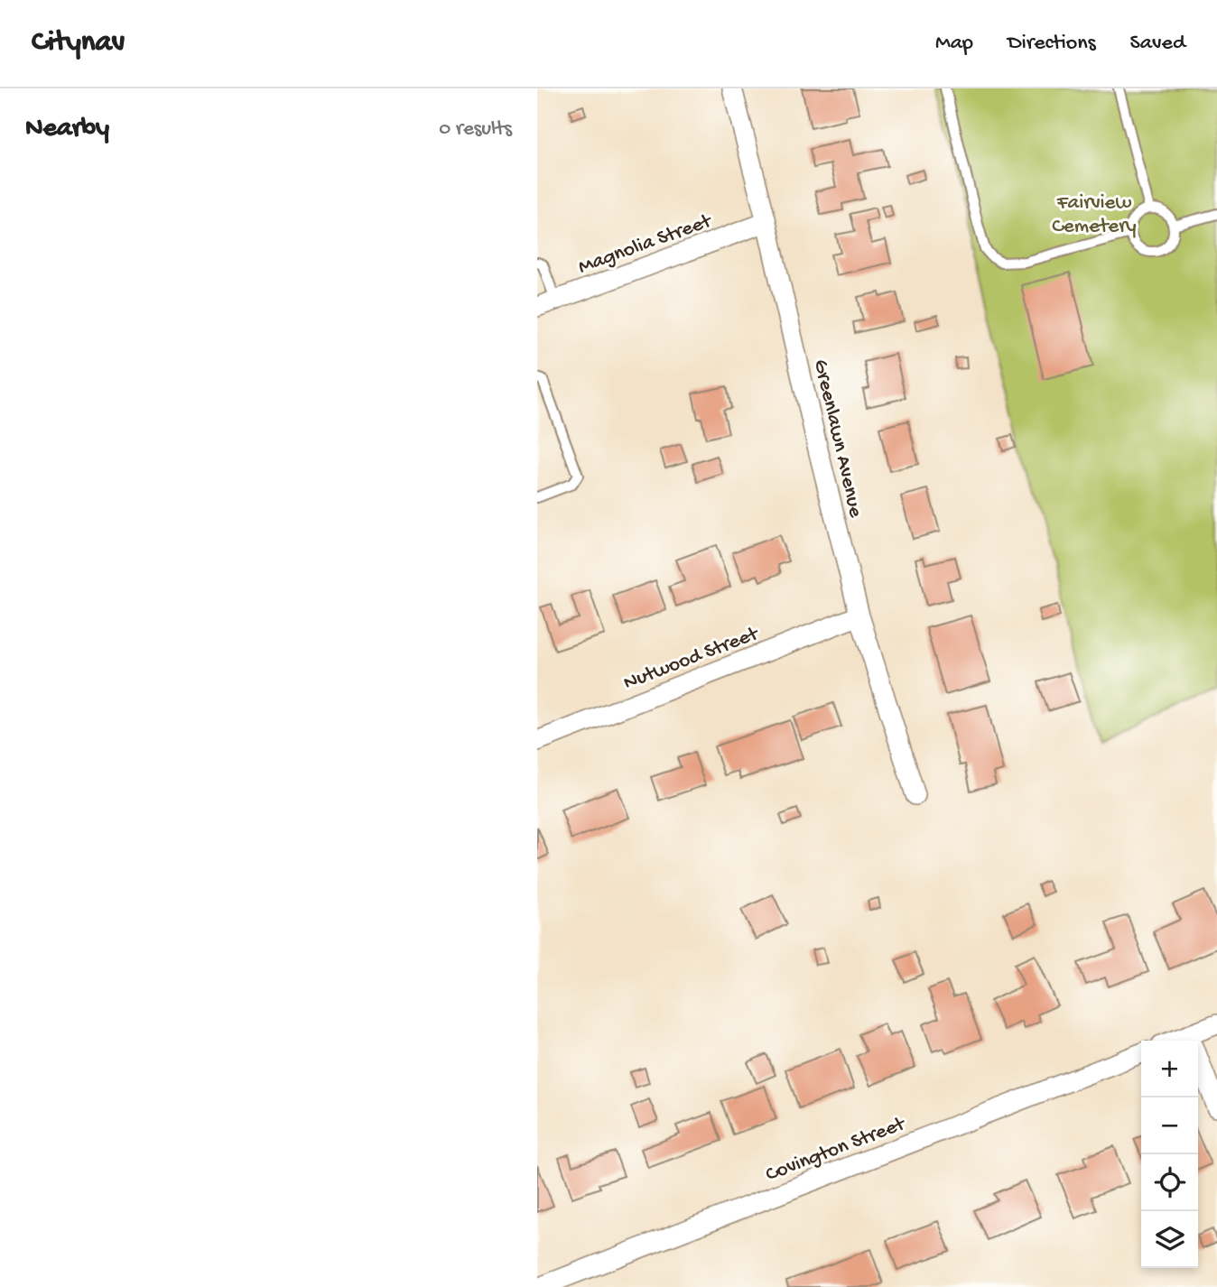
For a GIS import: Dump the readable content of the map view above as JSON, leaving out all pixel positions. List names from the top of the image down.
{
  "streets": {
    "street": [
      "Magnolia Street",
      "Greenlawn Avenue",
      "Nutwood Street",
      "Covington Street"
    ]
  },
  "crossings": [
    ["Magnolia Street", "Greenlawn Avenue"],
    ["Greenlawn Avenue", "Nutwood Street"]
  ],
  "parks": ["Fairview Cemetery"],
  "page": {
    "header": "Citynav",
    "nav": ["Map", "Directions", "Saved"],
    "heading": ["Nearby", "0 results"],
    "map_buttons": ["+", "−"]
  }
}
